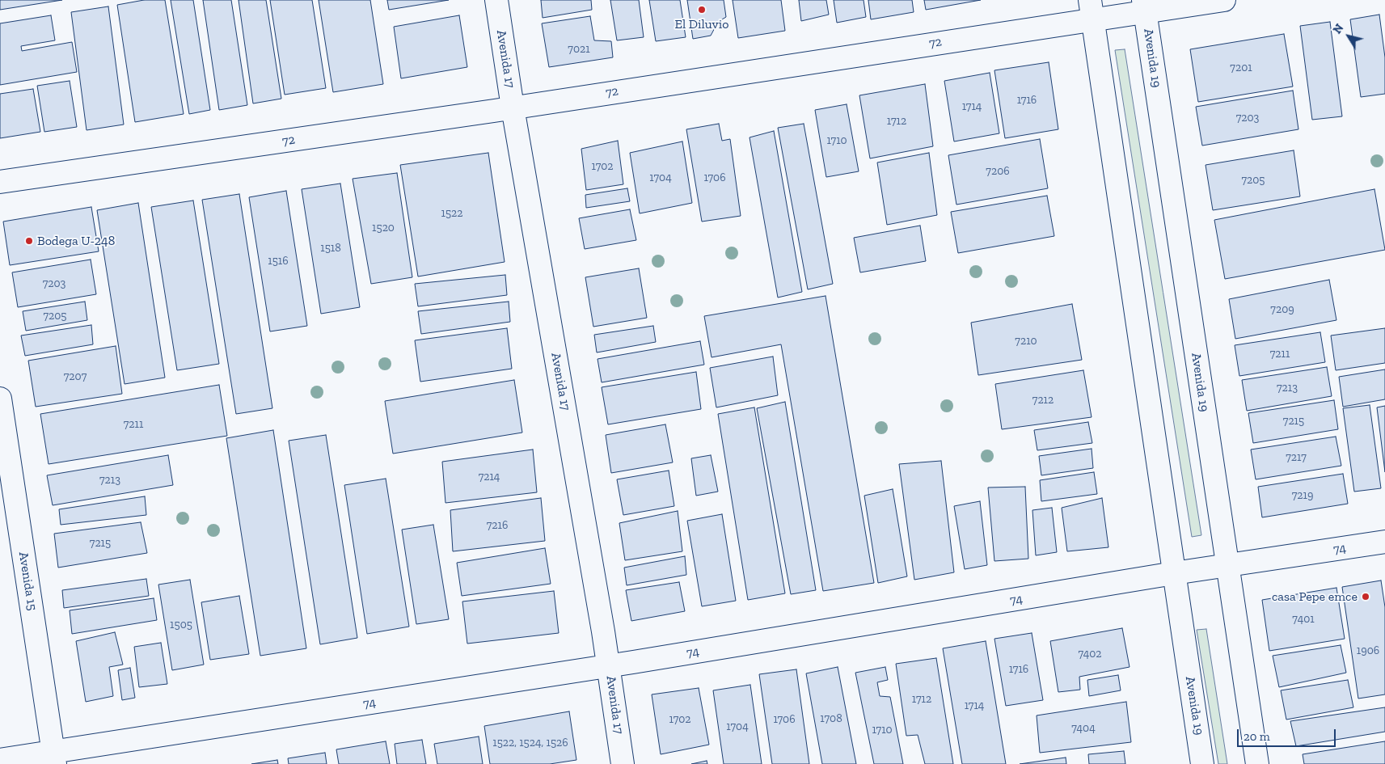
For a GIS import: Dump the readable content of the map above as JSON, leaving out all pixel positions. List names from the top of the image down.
{
  "streets": {
    "street": [
      "72",
      "Avenida 19",
      "Avenida 17",
      "74",
      "Avenida 15"
    ]
  },
  "crossings": [
    ["72", "Avenida 19"],
    ["72", "Avenida 17"],
    ["Avenida 19", "74"],
    ["Avenida 17", "74"],
    ["74", "Avenida 15"]
  ],
  "places": ["El Diluvio", "Bodega U-248", "casa Pepe emce"],
  "house_numbers": [
    "7021",
    "7201",
    "1716",
    "1714",
    "7203",
    "1712",
    "1710",
    "1702",
    "7206",
    "1704",
    "1706",
    "7205",
    "1522",
    "1520",
    "1518",
    "1516",
    "7203",
    "7209",
    "7205",
    "7210",
    "7211",
    "7207",
    "7213",
    "7212",
    "7215",
    "7211",
    "7217",
    "7214",
    "7213",
    "7219",
    "7216",
    "7215",
    "7401",
    "1505",
    "1906",
    "7402",
    "1716",
    "1712",
    "1714",
    "1708",
    "1702",
    "1706",
    "1704",
    "7404",
    "1710",
    "1522, 1524, 1526"
  ],
  "scale_bar": "20 m",
  "north": "top left"
}
